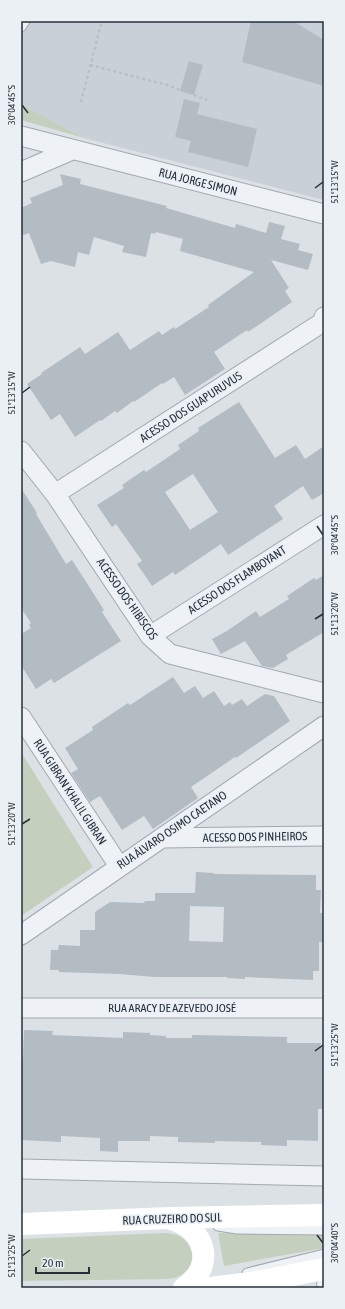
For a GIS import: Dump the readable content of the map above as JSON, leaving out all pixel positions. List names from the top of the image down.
{
  "streets": {
    "main road": ["RUA CRUZEIRO DO SUL"],
    "street": [
      "RUA JORGE SIMON",
      "ACESSO DOS GUAPURUVUS",
      "ACESSO DOS FLAMBOYANT",
      "ACESSO DOS HIBISCOS",
      "RUA GIBRAN KHALIL GIBRAN",
      "RUA ÁLVARO OSIMO CAETANO",
      "ACESSO DOS PINHEIROS",
      "RUA ARACY DE AZEVEDO JOSÉ"
    ]
  },
  "crossings": [
    ["ACESSO DOS GUAPURUVUS", "ACESSO DOS HIBISCOS"],
    ["ACESSO DOS FLAMBOYANT", "ACESSO DOS HIBISCOS"],
    ["RUA GIBRAN KHALIL GIBRAN", "RUA ÁLVARO OSIMO CAETANO"],
    ["RUA ÁLVARO OSIMO CAETANO", "ACESSO DOS PINHEIROS"]
  ],
  "scale_bar": "20 m",
  "coordinates": [
    "30°04'45\"S",
    "51°13'15\"W",
    "51°13'20\"W",
    "51°13'25\"W",
    "30°04'40\"S"
  ]
}
